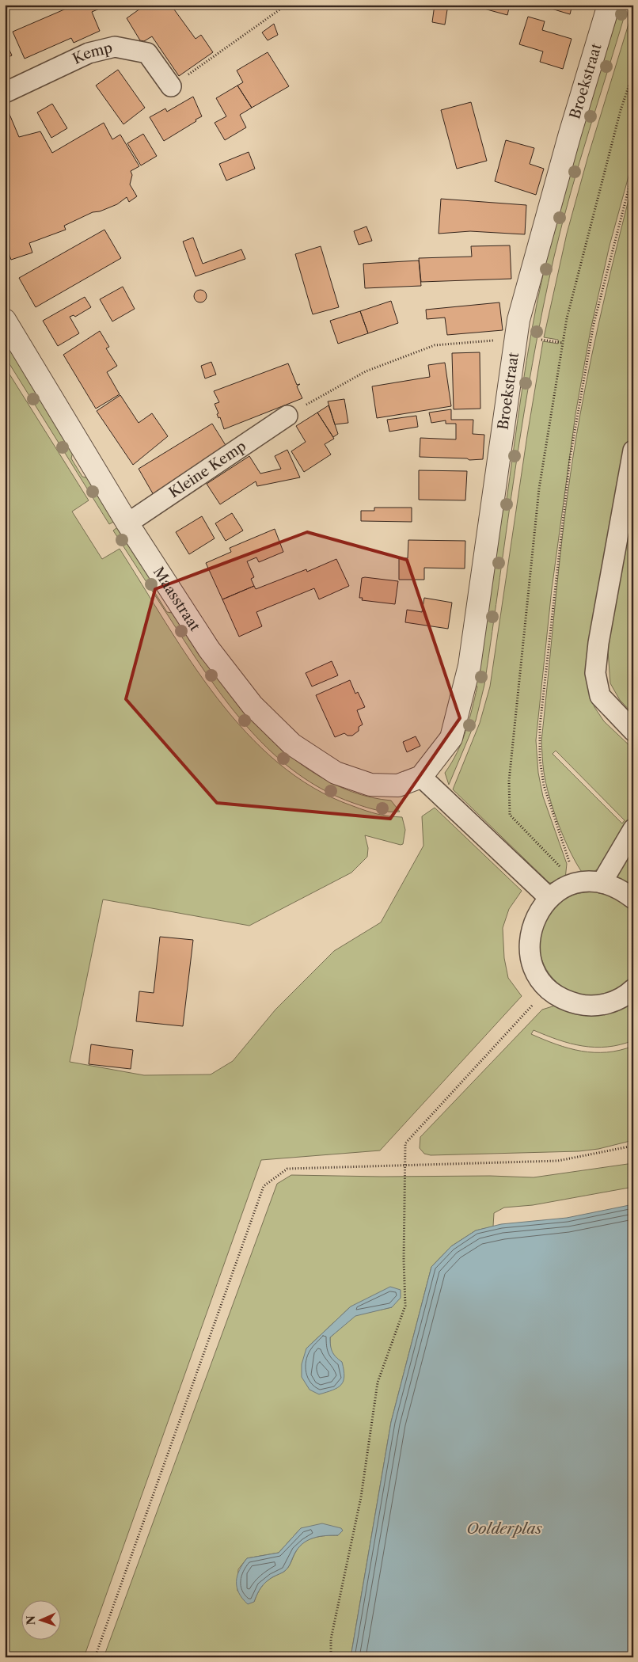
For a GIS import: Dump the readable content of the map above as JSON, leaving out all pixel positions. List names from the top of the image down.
{
  "streets": {
    "street": [
      "Kemp",
      "Broekstraat",
      "Kleine Kemp",
      "Maasstraat"
    ]
  },
  "crossings": [
    ["Broekstraat", "Maasstraat"],
    ["Kleine Kemp", "Maasstraat"]
  ],
  "water": ["Oolderplas"],
  "north": "left"
}
